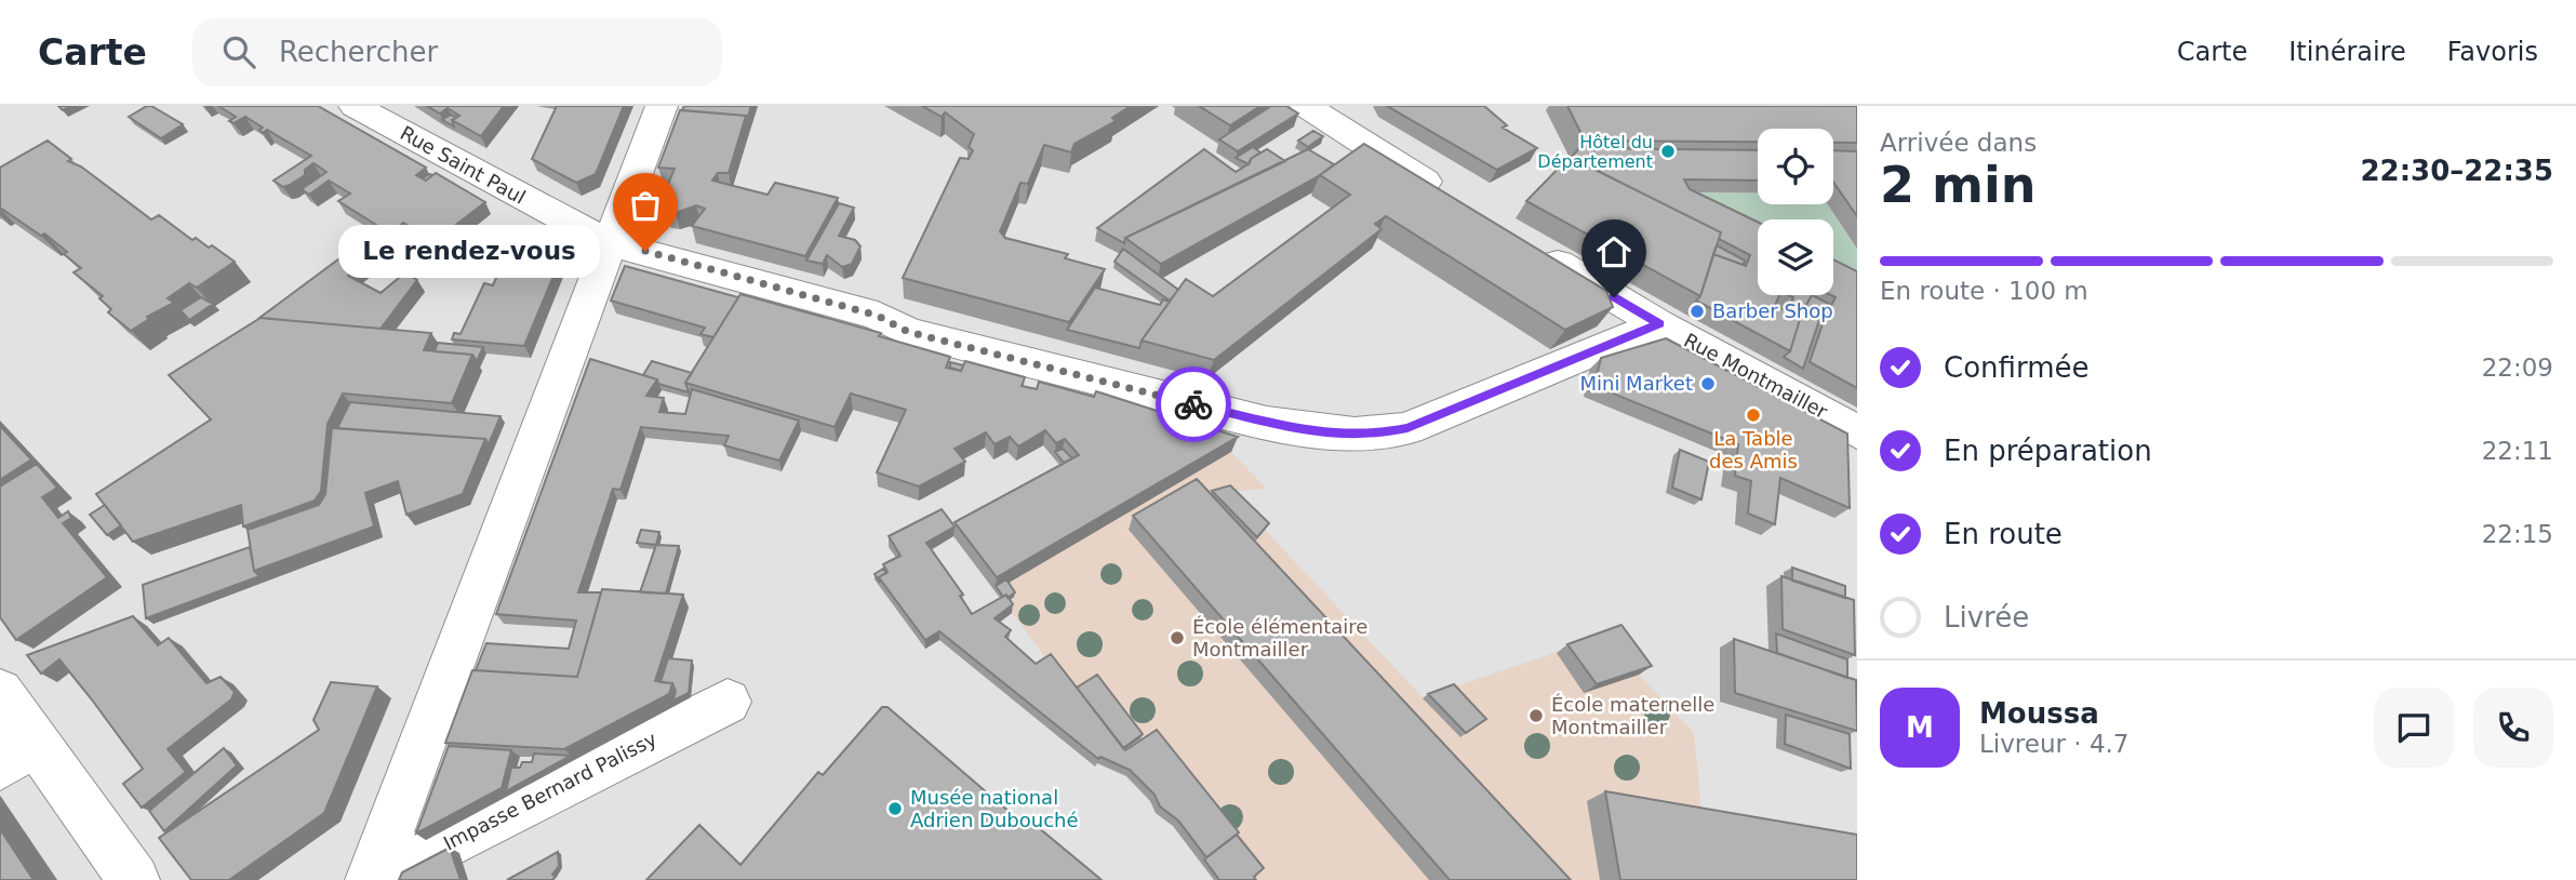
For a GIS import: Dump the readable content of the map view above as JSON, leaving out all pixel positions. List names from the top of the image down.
{
  "streets": {
    "street": ["Rue Saint Paul", "Rue Montmailler", "Impasse Bernard Palissy"]
  },
  "crossings": [
    ["Rue Saint Paul", "Rue Montmailler"]
  ],
  "places": [
    "Hôtel du Département",
    "Le rendez-vous",
    "Barber Shop",
    "Mini Market",
    "La Table des Amis",
    "École élémentaire Montmailler",
    "École maternelle Montmailler",
    "Musée national Adrien Dubouché"
  ],
  "page": {
    "header": "Carte",
    "search": "Rechercher",
    "nav": ["Carte", "Itinéraire", "Favoris"],
    "heading": ["2 min", "Arrivée dans", "22:30–22:35"],
    "panel": ["Moussa", "Livreur · 4.7"],
    "bubble": "Le rendez-vous",
    "bar": "En route · 100 m",
    "list": [
      ["Confirmée", "22:09"],
      ["En préparation", "22:11"],
      ["En route", "22:15"],
      "Livrée"
    ],
    "round": "M"
  }
}
